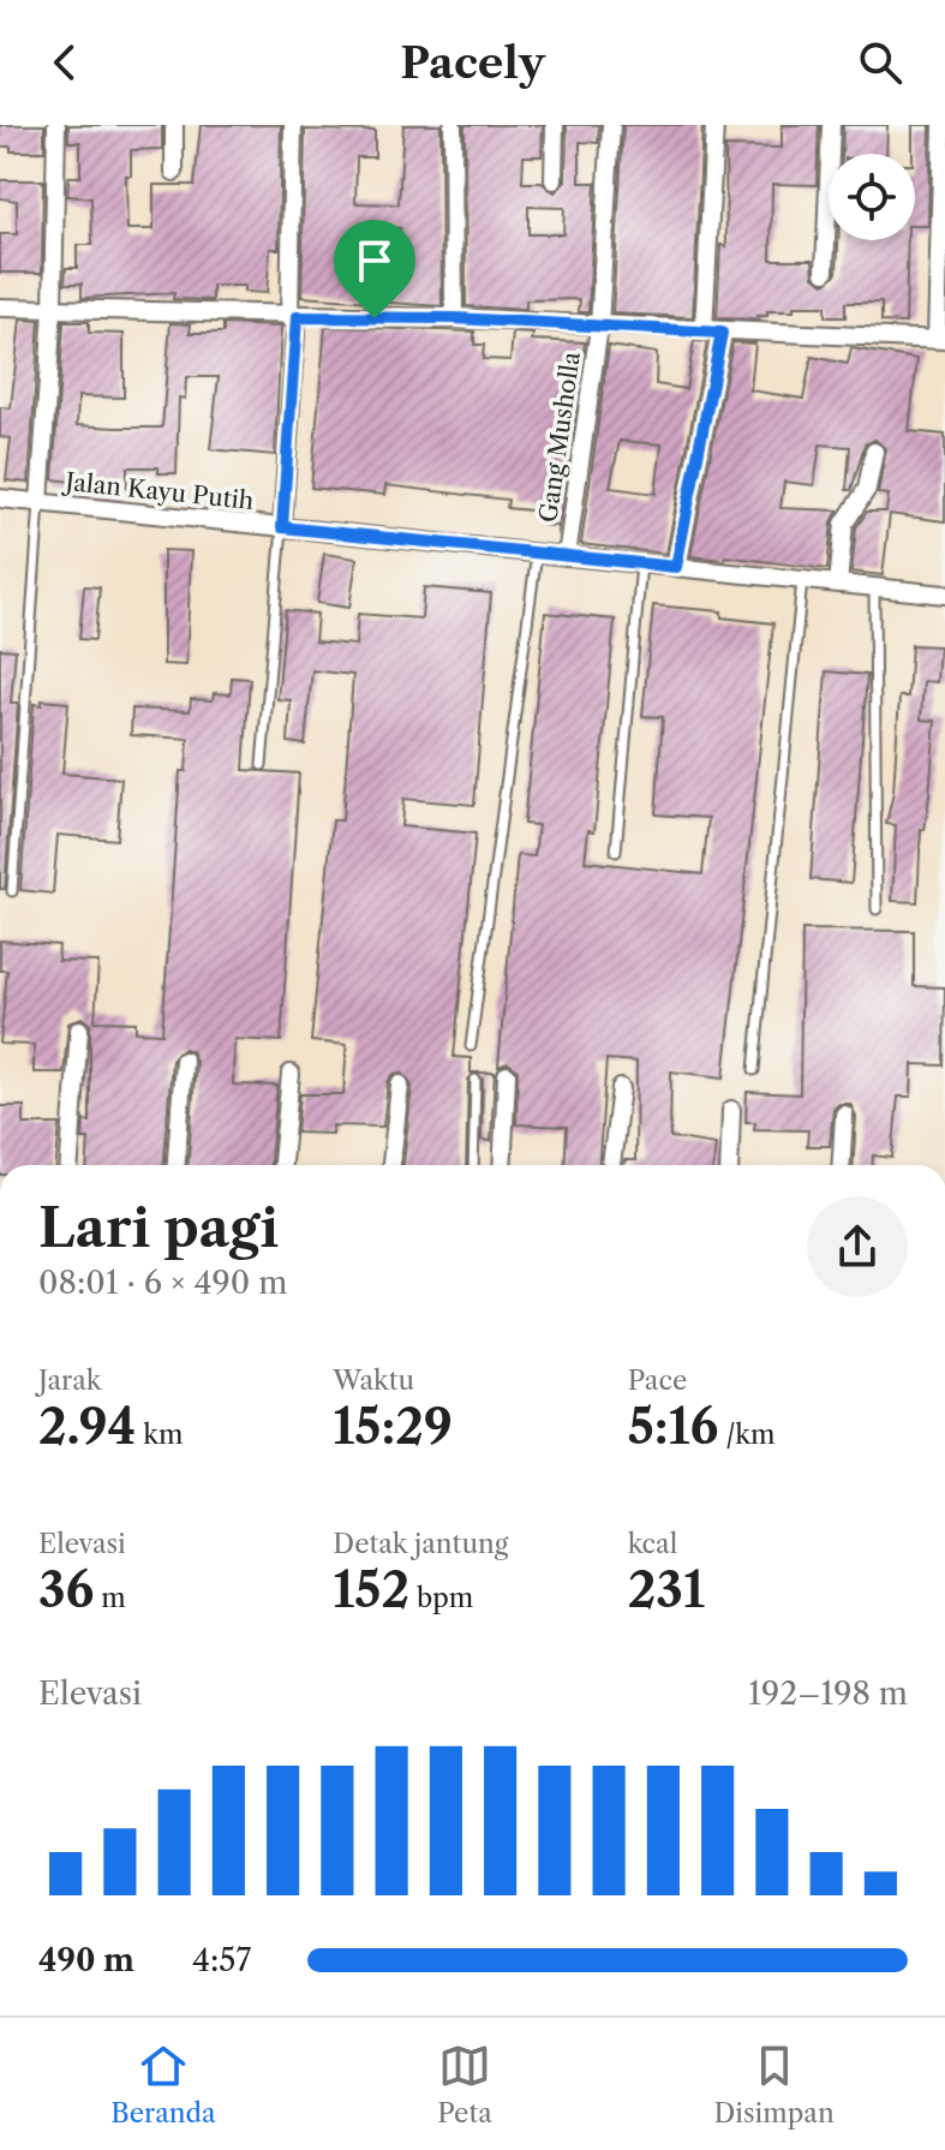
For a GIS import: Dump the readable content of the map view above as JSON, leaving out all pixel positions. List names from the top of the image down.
{
  "streets": {
    "street": ["Gang Musholla", "Jalan Kayu Putih"]
  },
  "crossings": [
    ["Gang Musholla", "Jalan Kayu Putih"]
  ],
  "page": {
    "header": "Pacely",
    "heading": ["Lari pagi", "08:01 · 6 × 490 m"],
    "stats": [
      ["Jarak", "2.94 km"],
      ["Waktu", "15:29"],
      ["Pace", "5:16 /km"],
      ["Elevasi", "36 m"],
      ["Detak jantung", "152 bpm"],
      ["kcal", "231"]
    ],
    "chart": ["Elevasi", "192–198 m"],
    "list": [
      {
        "name": "490 m",
        "note": "4:57"
      }
    ],
    "tabs": ["Beranda", "Peta", "Disimpan"]
  }
}
